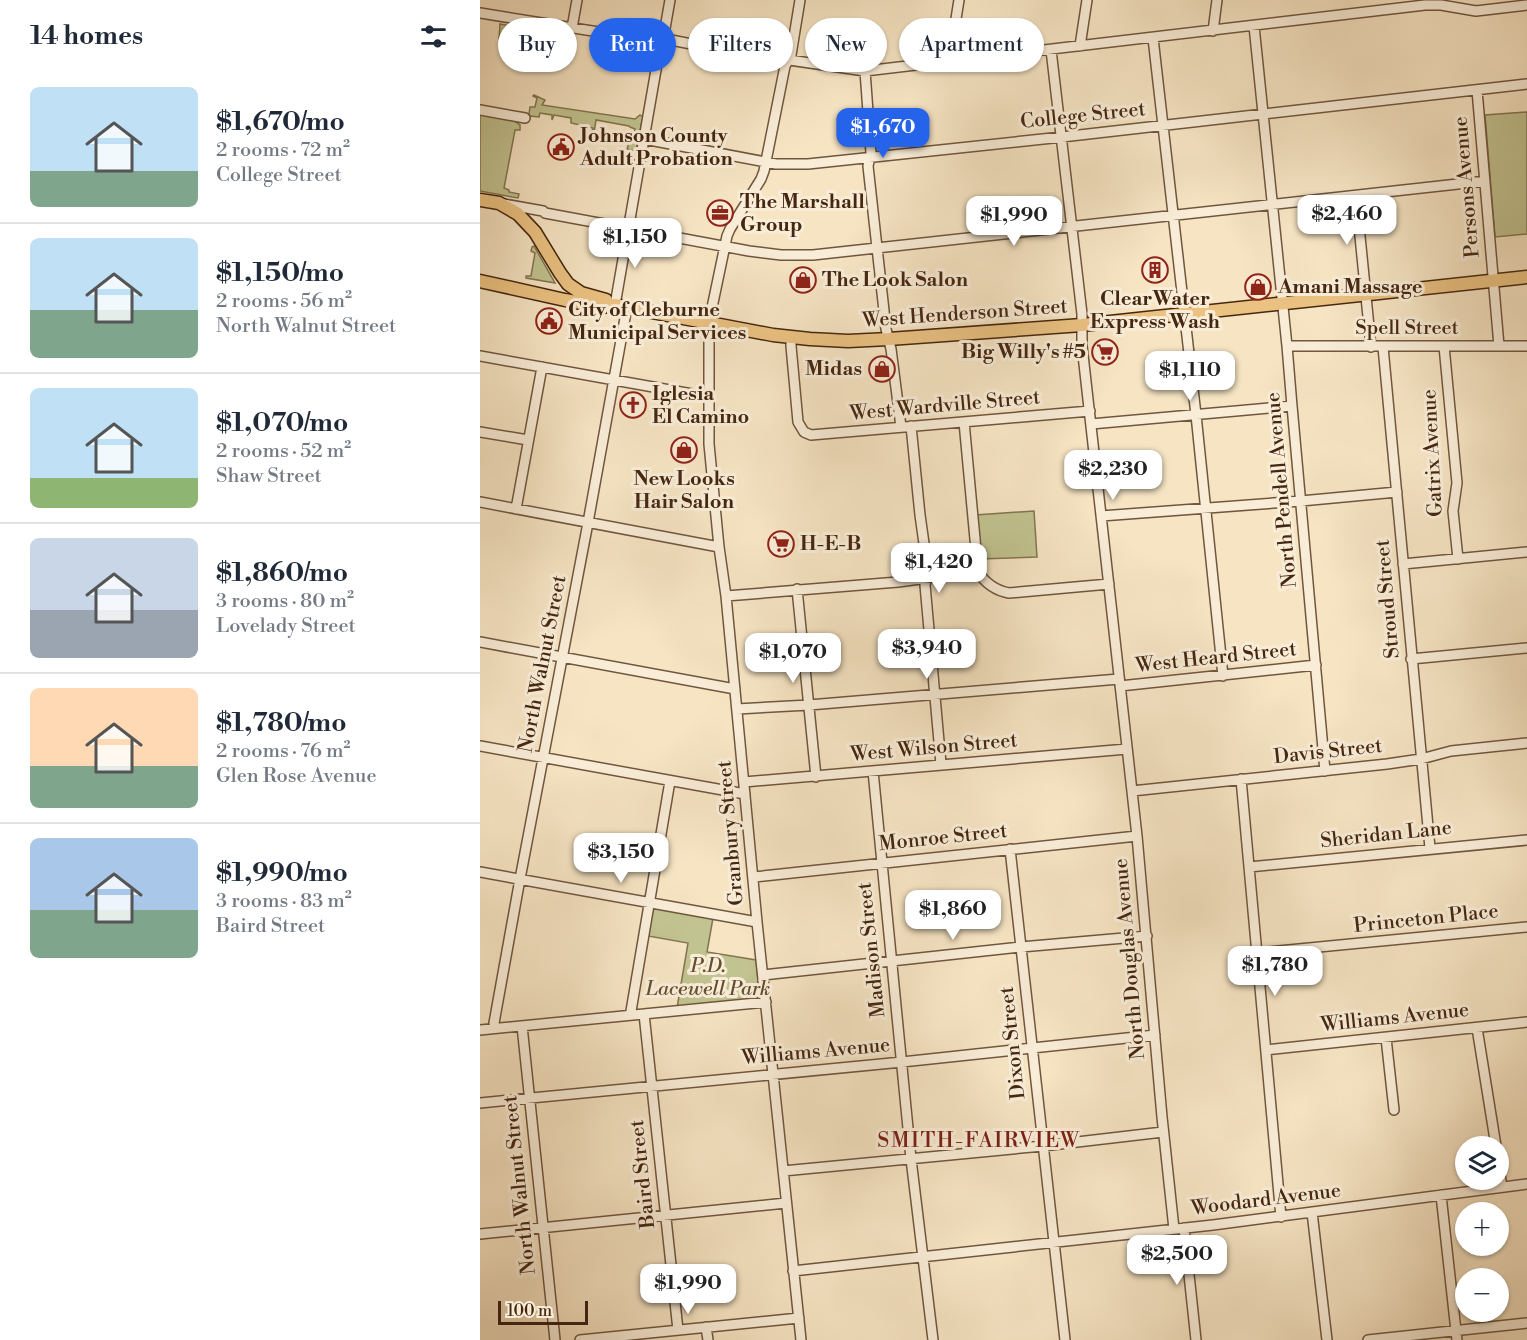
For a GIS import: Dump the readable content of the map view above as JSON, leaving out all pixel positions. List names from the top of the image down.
{
  "streets": {
    "main road": ["West Henderson Street"],
    "street": [
      "College Street",
      "Persons Avenue",
      "Spell Street",
      "West Wardville Street",
      "Gatrix Avenue",
      "North Pendell Avenue",
      "Stroud Street",
      "West Heard Street",
      "North Walnut Street",
      "West Wilson Street",
      "Davis Street",
      "Granbury Street",
      "Sheridan Lane",
      "Monroe Street",
      "Princeton Place",
      "Madison Street",
      "North Douglas Avenue",
      "Williams Avenue",
      "Dixon Street",
      "Baird Street",
      "Woodard Avenue"
    ]
  },
  "crossings": [
    ["College Street", "Persons Avenue"],
    ["College Street", "North Pendell Avenue"],
    ["College Street", "North Walnut Street"],
    ["College Street", "Granbury Street"],
    ["College Street", "North Douglas Avenue"],
    ["Persons Avenue", "West Henderson Street"],
    ["Persons Avenue", "Spell Street"],
    ["West Henderson Street", "West Wardville Street"],
    ["West Henderson Street", "North Pendell Avenue"],
    ["West Henderson Street", "North Walnut Street"],
    ["West Henderson Street", "Granbury Street"],
    ["West Henderson Street", "North Douglas Avenue"],
    ["Spell Street", "Gatrix Avenue"],
    ["Spell Street", "North Pendell Avenue"],
    ["Spell Street", "Stroud Street"],
    ["West Wardville Street", "North Douglas Avenue"],
    ["North Pendell Avenue", "West Heard Street"],
    ["North Pendell Avenue", "Davis Street"],
    ["Stroud Street", "Davis Street"],
    ["Stroud Street", "Sheridan Lane"],
    ["West Heard Street", "Granbury Street"],
    ["West Heard Street", "North Douglas Avenue"],
    ["North Walnut Street", "Williams Avenue"],
    ["West Wilson Street", "Granbury Street"],
    ["West Wilson Street", "Madison Street"],
    ["West Wilson Street", "North Douglas Avenue"],
    ["Davis Street", "North Douglas Avenue"],
    ["Granbury Street", "Monroe Street"],
    ["Granbury Street", "Williams Avenue"],
    ["Granbury Street", "Woodard Avenue"],
    ["Monroe Street", "Madison Street"],
    ["Monroe Street", "North Douglas Avenue"],
    ["Monroe Street", "Dixon Street"],
    ["Madison Street", "Williams Avenue"],
    ["Madison Street", "Woodard Avenue"],
    ["North Douglas Avenue", "Williams Avenue"],
    ["North Douglas Avenue", "Woodard Avenue"],
    ["Williams Avenue", "Dixon Street"],
    ["Williams Avenue", "Baird Street"],
    ["Dixon Street", "Woodard Avenue"]
  ],
  "districts": ["SMITH-FAIRVIEW"],
  "parks": ["P.D. Lacewell Park"],
  "places": {
    "public building": ["Johnson County Adult Probation", "City of Cleburne Municipal Services"],
    "office": ["The Marshall Group"],
    "building": ["ClearWater Express Wash"],
    "shop": [
      "The Look Salon",
      "Amani Massage",
      "Midas",
      "New Looks Hair Salon"
    ],
    "supermarket": ["Big Willy's #5", "H-E-B"],
    "church": ["Iglesia El Camino"]
  },
  "scale_bar": "100 m",
  "page": {
    "heading": "14 homes",
    "chip": [
      "Buy",
      "Rent",
      "Filters",
      "New",
      "Apartment"
    ],
    "list": [
      {
        "name": "$1,670/mo",
        "note": "2 rooms · 72 m² · College Street"
      },
      {
        "name": "$1,150/mo",
        "note": "2 rooms · 56 m² · North Walnut Street"
      },
      {
        "name": "$1,070/mo",
        "note": "2 rooms · 52 m² · Shaw Street"
      },
      {
        "name": "$1,860/mo",
        "note": "3 rooms · 80 m² · Lovelady Street"
      },
      {
        "name": "$1,780/mo",
        "note": "2 rooms · 76 m² · Glen Rose Avenue"
      },
      {
        "name": "$1,990/mo",
        "note": "3 rooms · 83 m² · Baird Street"
      }
    ],
    "price": [
      "$1,670",
      "$2,460",
      "$1,990",
      "$1,150",
      "$1,110",
      "$2,230",
      "$1,420",
      "$3,940",
      "$1,070",
      "$3,150",
      "$1,860",
      "$1,780",
      "$2,500",
      "$1,990"
    ],
    "map_buttons": ["+", "−"],
    "scale": "100 m"
  }
}
